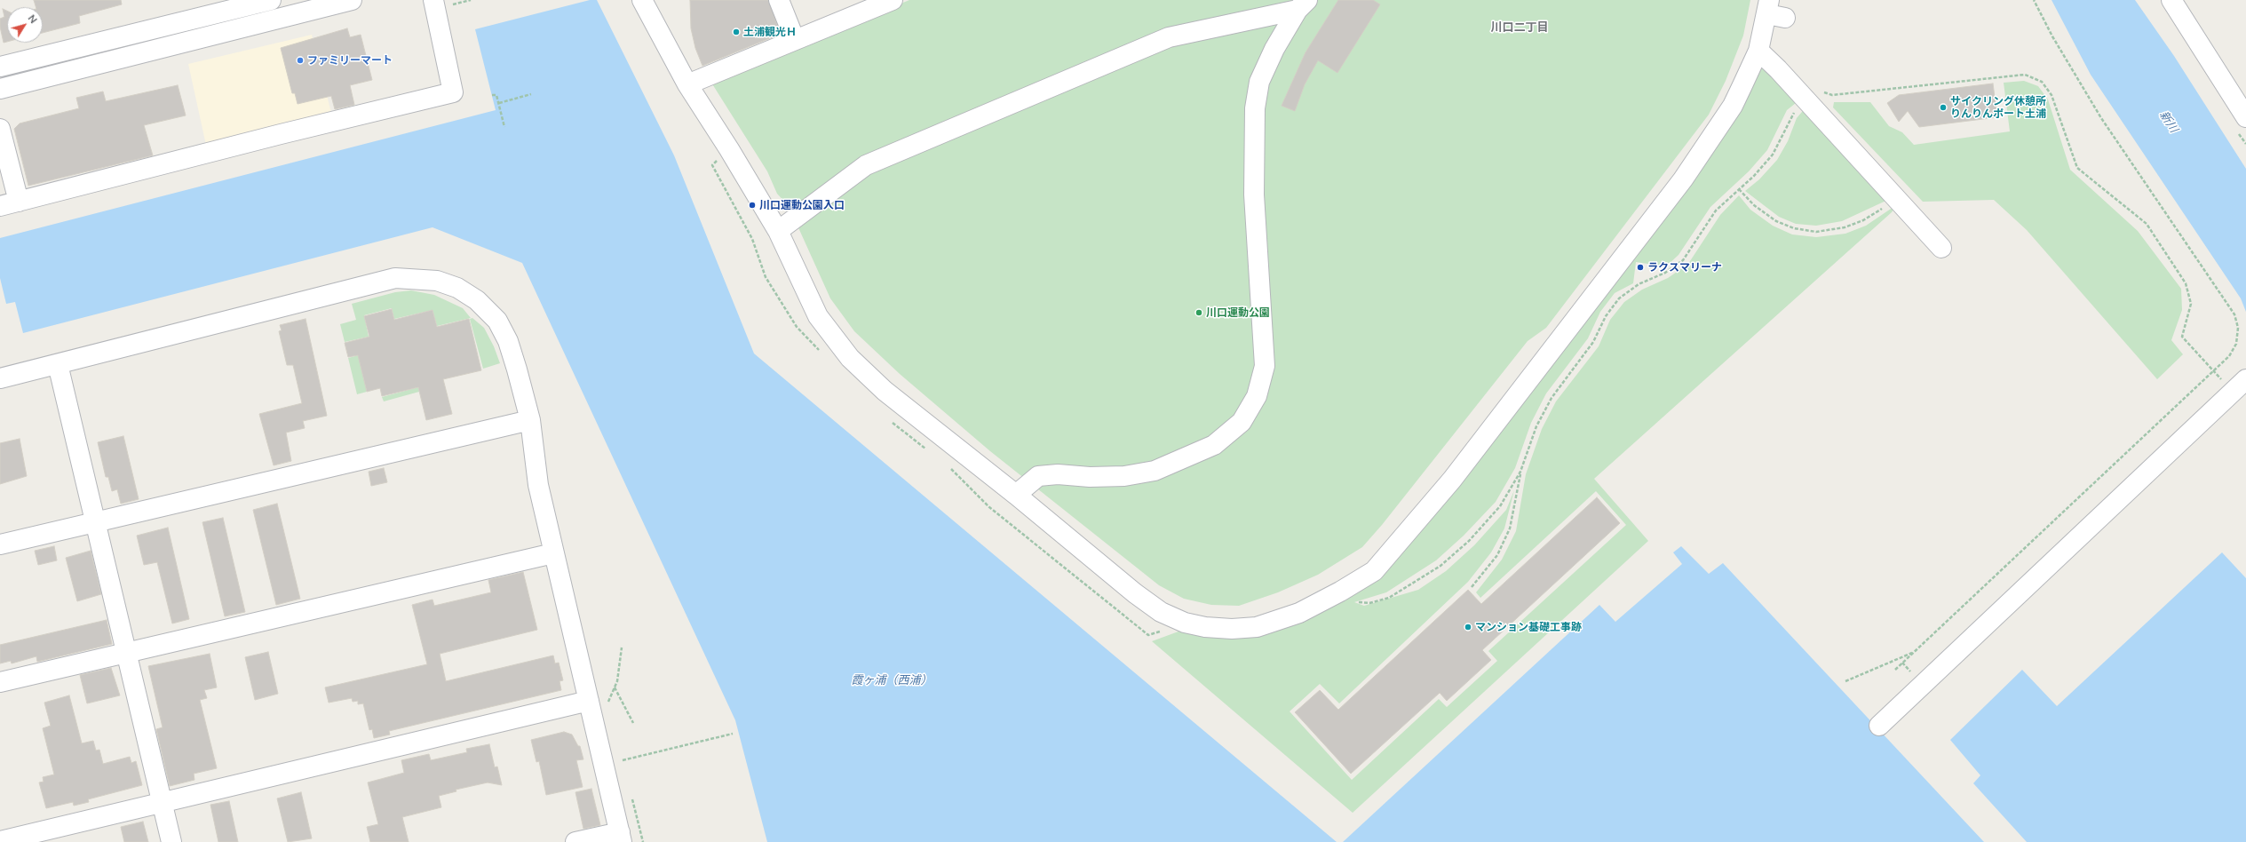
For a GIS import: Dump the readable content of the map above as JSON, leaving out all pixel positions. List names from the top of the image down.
{
  "districts": ["川口二丁目"],
  "water": ["新川", "霞ヶ浦（西浦）"],
  "places": [
    "土浦観光Ｈ",
    "ファミリーマート",
    "サイクリング休憩所 りんりんポート土浦",
    "川口運動公園入口",
    "ラクスマリーナ",
    "川口運動公園",
    "マンション基礎工事跡"
  ],
  "north": "top right"
}
